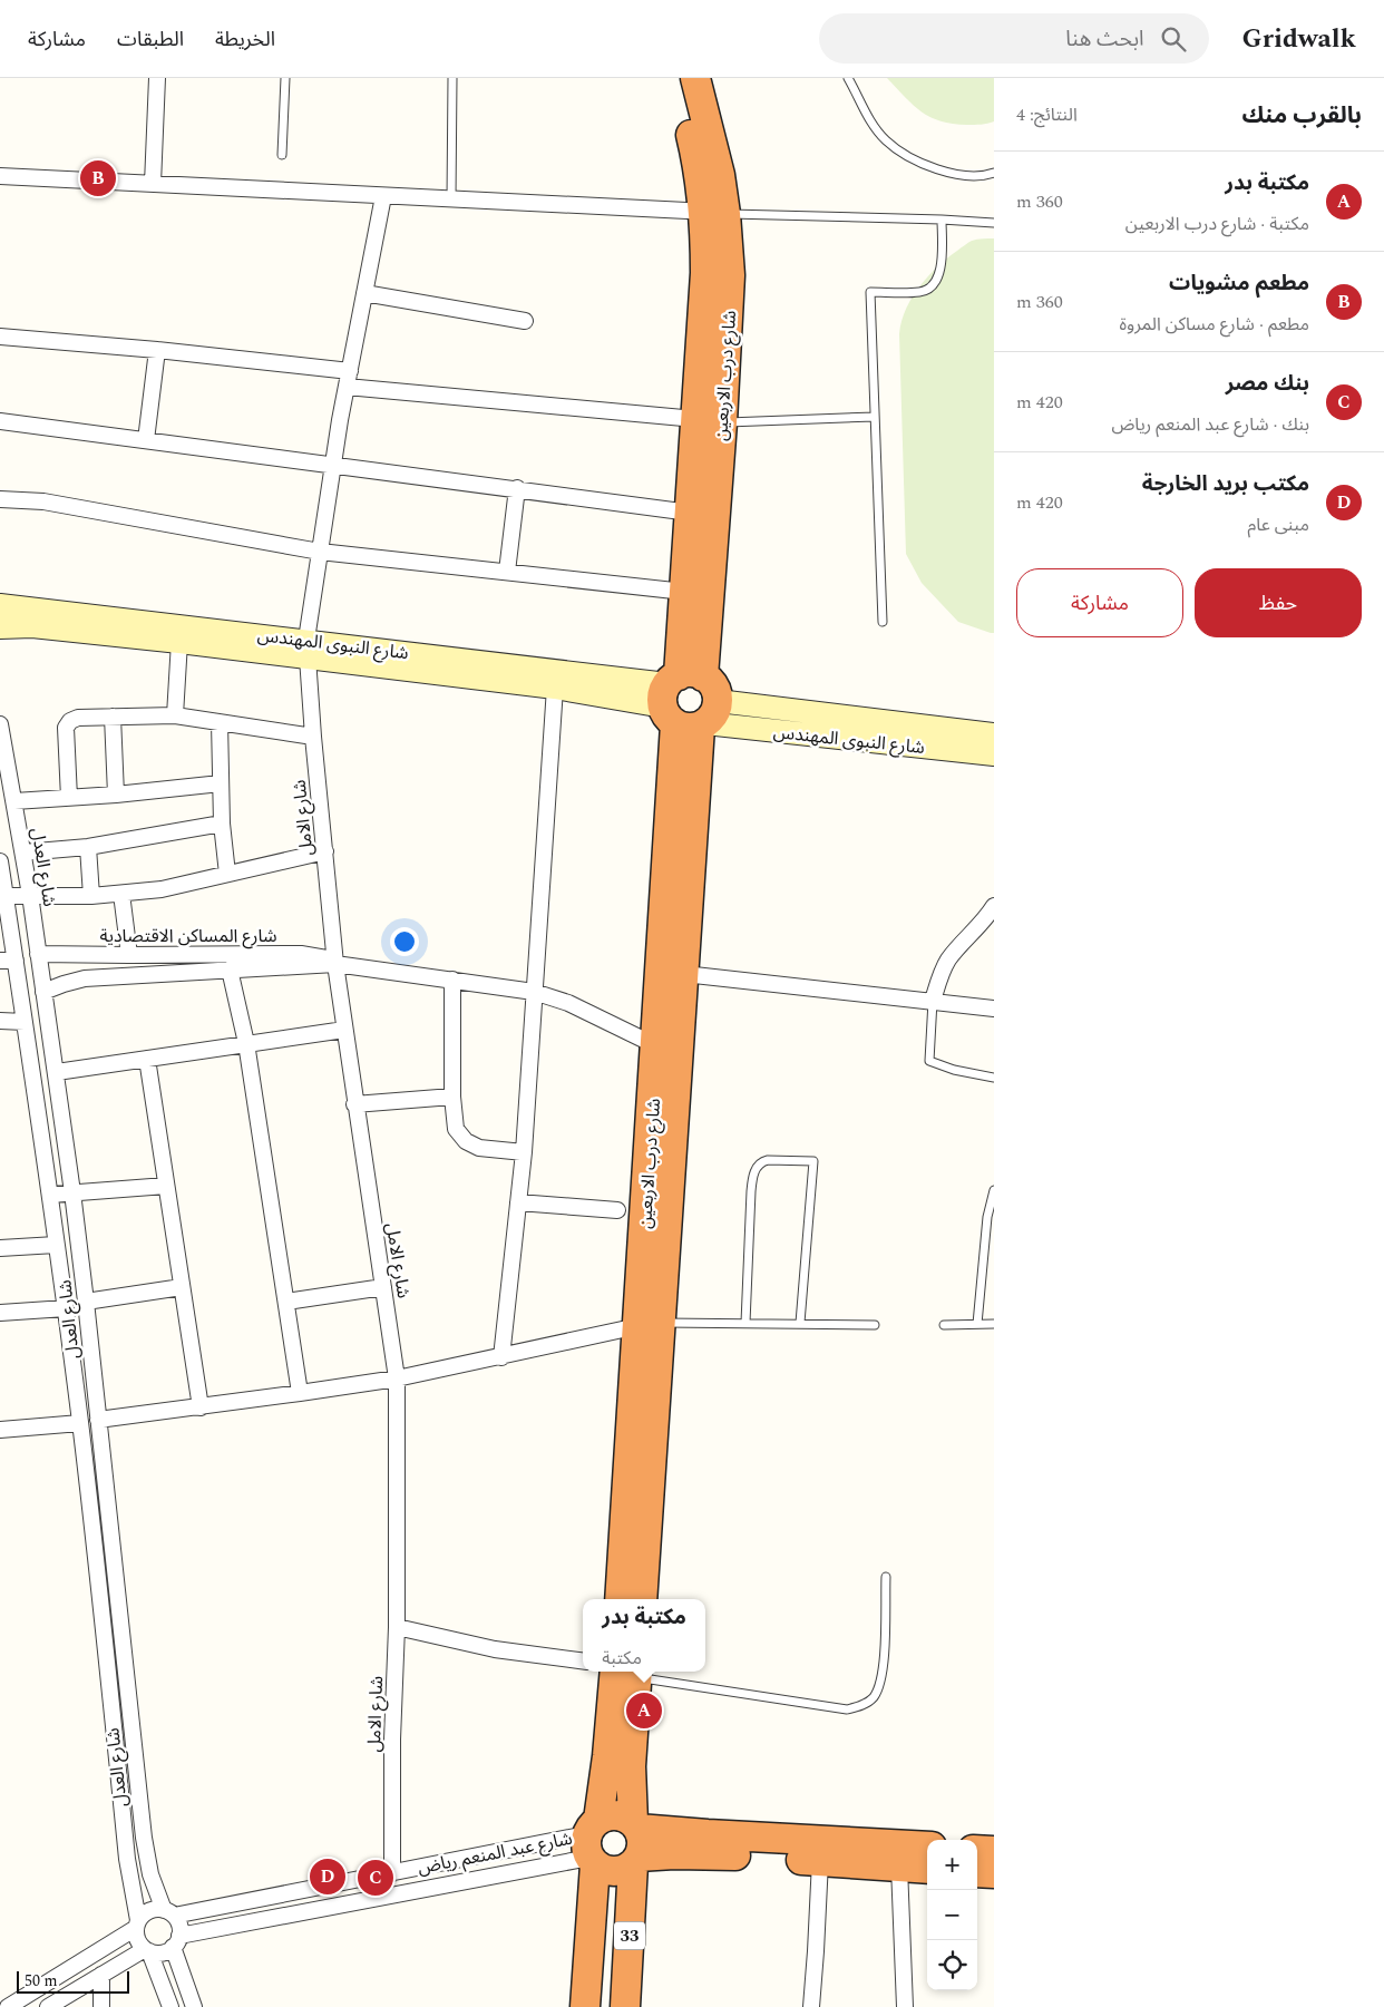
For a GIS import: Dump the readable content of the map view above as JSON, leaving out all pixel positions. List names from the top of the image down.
{
  "streets": {
    "highway": ["شارع درب الاربعين", "33"],
    "street": [
      "شارع النبوى المهندس",
      "شارع الامل",
      "شارع العدل",
      "شارع المساكن الاقتصادية",
      "شارع عبد المنعم رياض"
    ]
  },
  "crossings": [
    ["شارع درب الاربعين", "شارع النبوى المهندس"],
    ["شارع درب الاربعين", "شارع المساكن الاقتصادية"],
    ["شارع النبوى المهندس", "شارع الامل"],
    ["شارع الامل", "شارع المساكن الاقتصادية"],
    ["شارع الامل", "شارع عبد المنعم رياض"],
    ["شارع العدل", "شارع المساكن الاقتصادية"],
    ["شارع العدل", "شارع عبد المنعم رياض"],
    ["شارع عبد المنعم رياض", "33"]
  ],
  "scale_bar": "50 m",
  "page": {
    "header": "Gridwalk",
    "search": "ابحث هنا",
    "nav": ["الخريطة", "الطبقات", "مشاركة"],
    "heading": ["بالقرب منك", "النتائج: 4"],
    "list": [
      {
        "mark": "A",
        "name": "مكتبة بدر",
        "note": "مكتبة · شارع درب الاربعين",
        "value": "360 m"
      },
      {
        "mark": "B",
        "name": "مطعم مشويات",
        "note": "مطعم · شارع مساكن المروة",
        "value": "360 m"
      },
      {
        "mark": "C",
        "name": "بنك مصر",
        "note": "بنك · شارع عبد المنعم رياض",
        "value": "420 m"
      },
      {
        "mark": "D",
        "name": "مكتب بريد الخارجة",
        "note": "مبنى عام",
        "value": "420 m"
      }
    ],
    "pins": [
      "B",
      "A",
      "D",
      "C"
    ],
    "buttons": ["حفظ", "مشاركة"],
    "popup": ["مكتبة بدر", "مكتبة"],
    "map_buttons": ["+", "−"],
    "scale": "50 m"
  }
}
